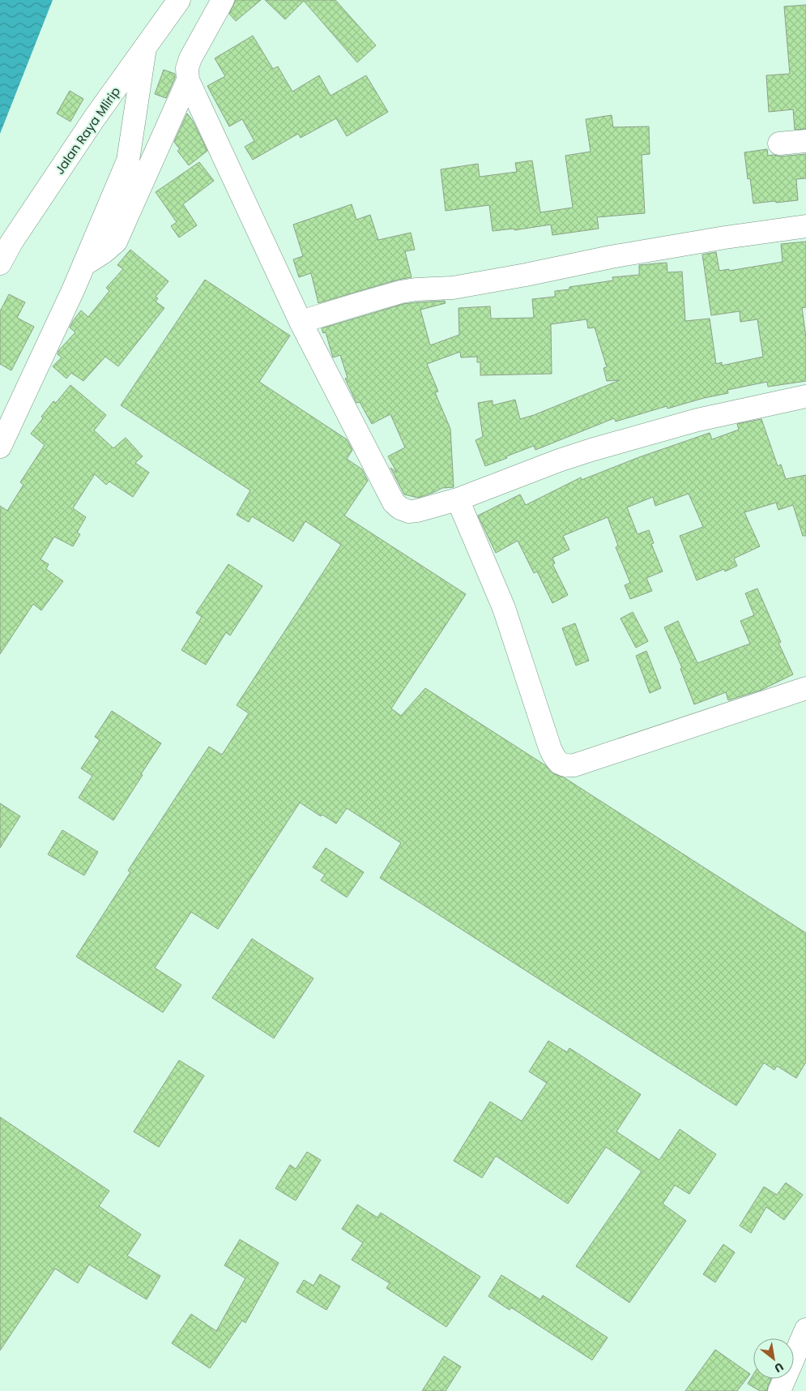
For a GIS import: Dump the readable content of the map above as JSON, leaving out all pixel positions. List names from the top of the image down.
{
  "streets": {
    "street": ["Jalan Raya Mlirip"]
  },
  "north": "bottom right"
}
